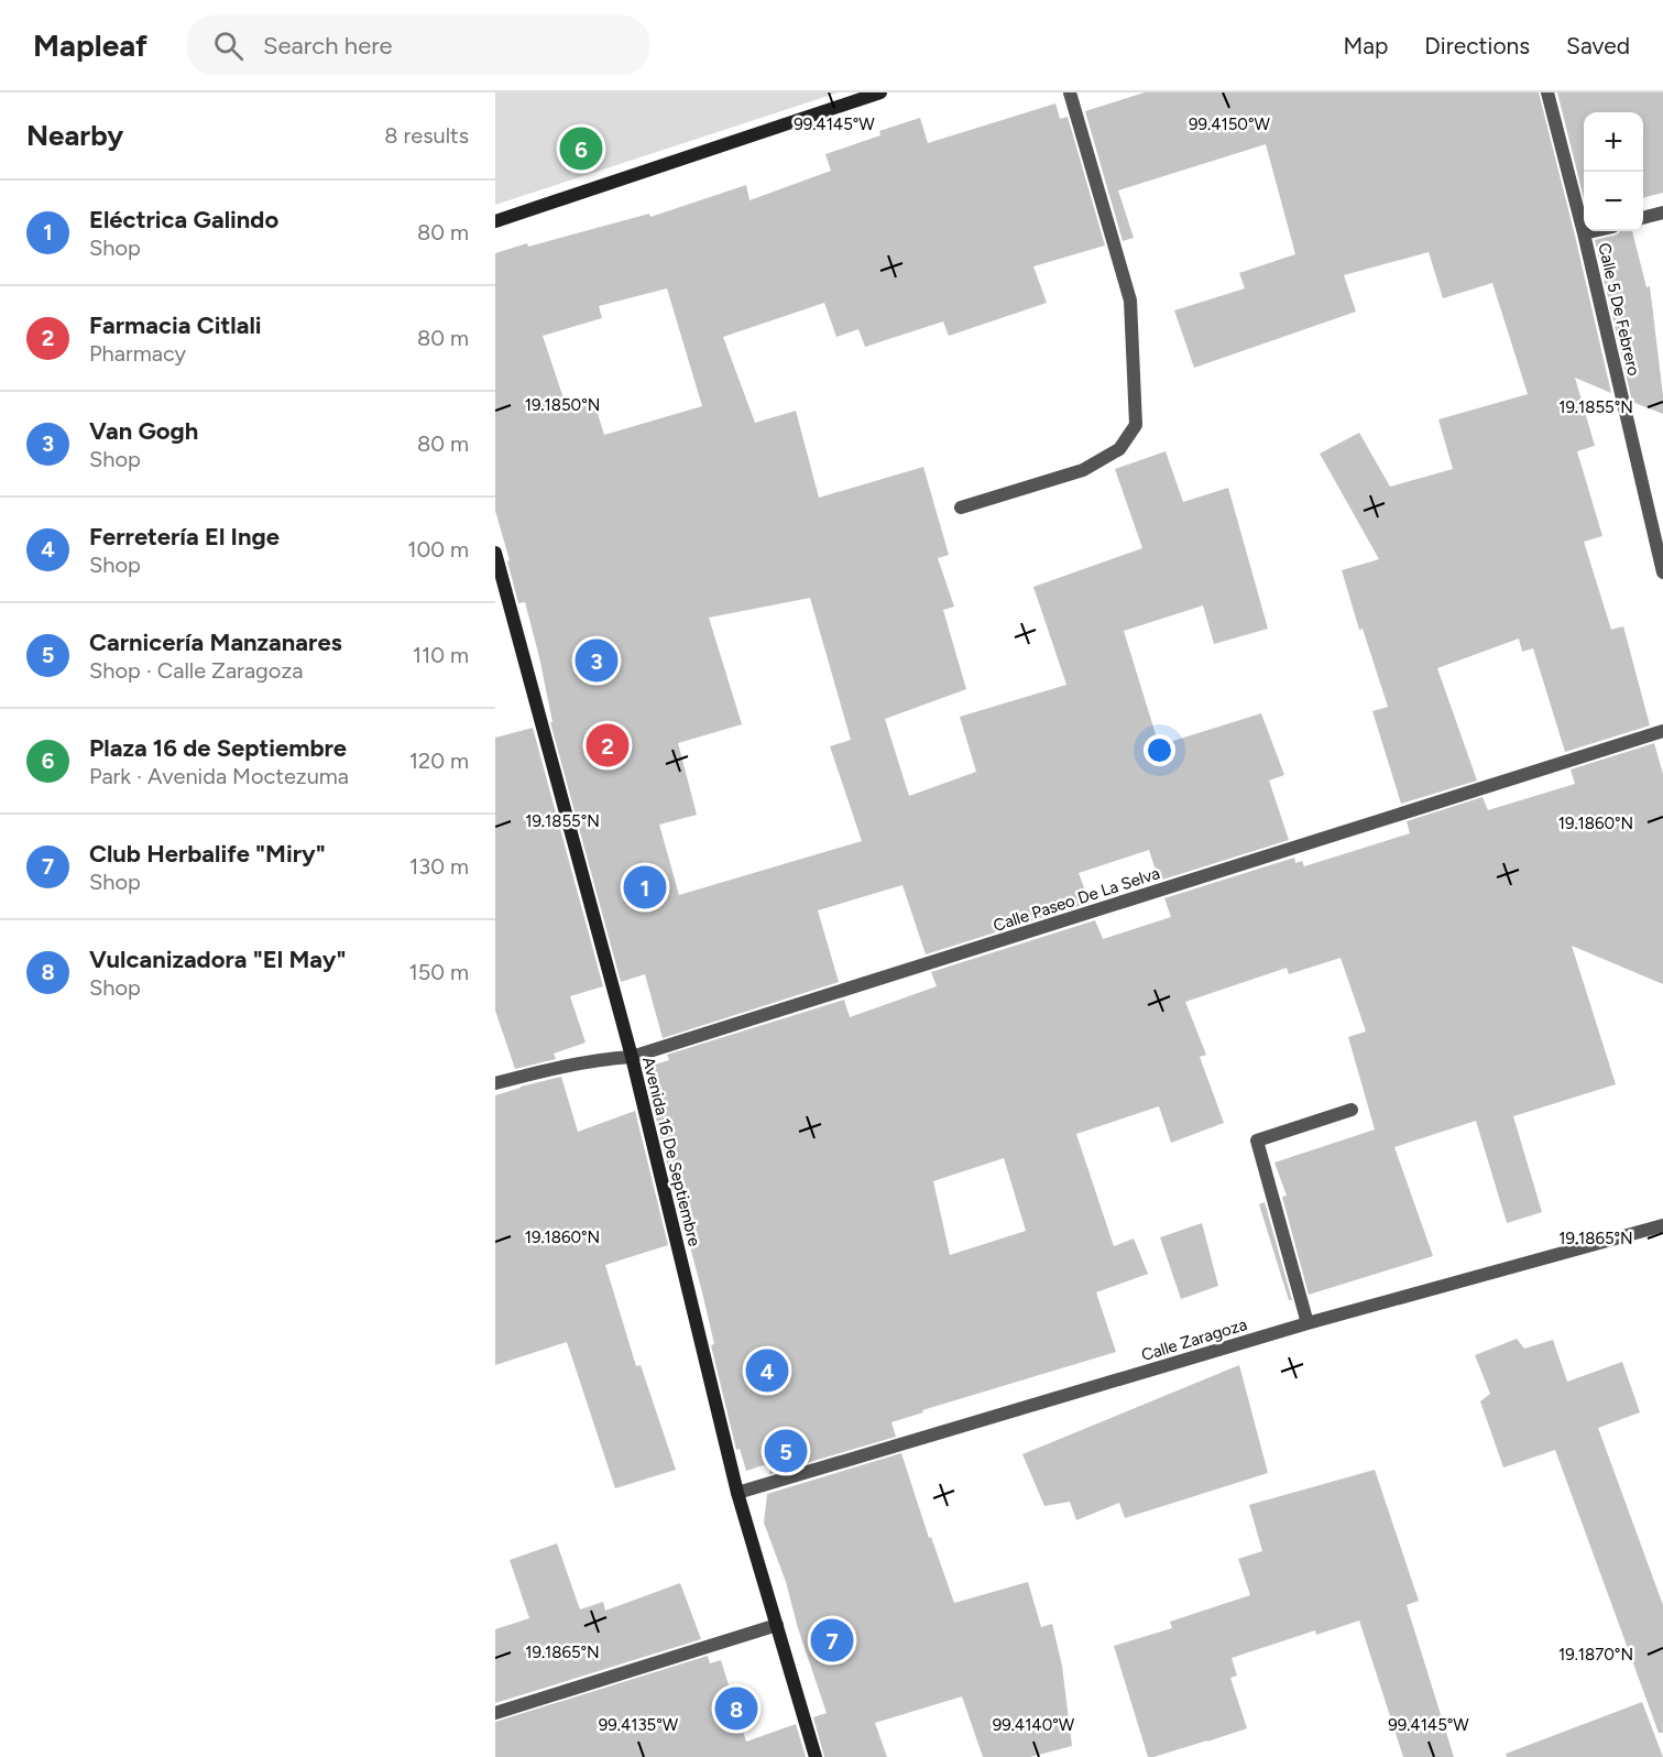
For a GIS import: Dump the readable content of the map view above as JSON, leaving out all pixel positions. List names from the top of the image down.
{
  "streets": {
    "main road": ["Avenida 16 De Septiembre"],
    "street": ["Calle 5 De Febrero", "Calle Paseo De La Selva", "Calle Zaragoza"]
  },
  "crossings": [
    ["Calle Paseo De La Selva", "Avenida 16 De Septiembre"],
    ["Avenida 16 De Septiembre", "Calle Zaragoza"]
  ],
  "page": {
    "header": "Mapleaf",
    "search": "Search here",
    "nav": ["Map", "Directions", "Saved"],
    "heading": ["Nearby", "8 results"],
    "map_buttons": ["+", "−"],
    "pins": [
      "6",
      "3",
      "2",
      "1",
      "4",
      "5",
      "7",
      "8"
    ],
    "list": [
      {
        "mark": "1",
        "name": "Eléctrica Galindo",
        "note": "Shop",
        "value": "80 m"
      },
      {
        "mark": "2",
        "name": "Farmacia Citlali",
        "note": "Pharmacy",
        "value": "80 m"
      },
      {
        "mark": "3",
        "name": "Van Gogh",
        "note": "Shop",
        "value": "80 m"
      },
      {
        "mark": "4",
        "name": "Ferretería El Inge",
        "note": "Shop",
        "value": "100 m"
      },
      {
        "mark": "5",
        "name": "Carnicería Manzanares",
        "note": "Shop · Calle Zaragoza",
        "value": "110 m"
      },
      {
        "mark": "6",
        "name": "Plaza 16 de Septiembre",
        "note": "Park · Avenida Moctezuma",
        "value": "120 m"
      },
      {
        "mark": "7",
        "name": "Club Herbalife \"Miry\"",
        "note": "Shop",
        "value": "130 m"
      },
      {
        "mark": "8",
        "name": "Vulcanizadora \"El May\"",
        "note": "Shop",
        "value": "150 m"
      }
    ]
  },
  "coordinates": [
    "99.4145°W",
    "99.4150°W",
    "19.1850°N",
    "19.1855°N",
    "19.1860°N",
    "19.1865°N",
    "19.1870°N",
    "99.4135°W",
    "99.4140°W"
  ]
}
